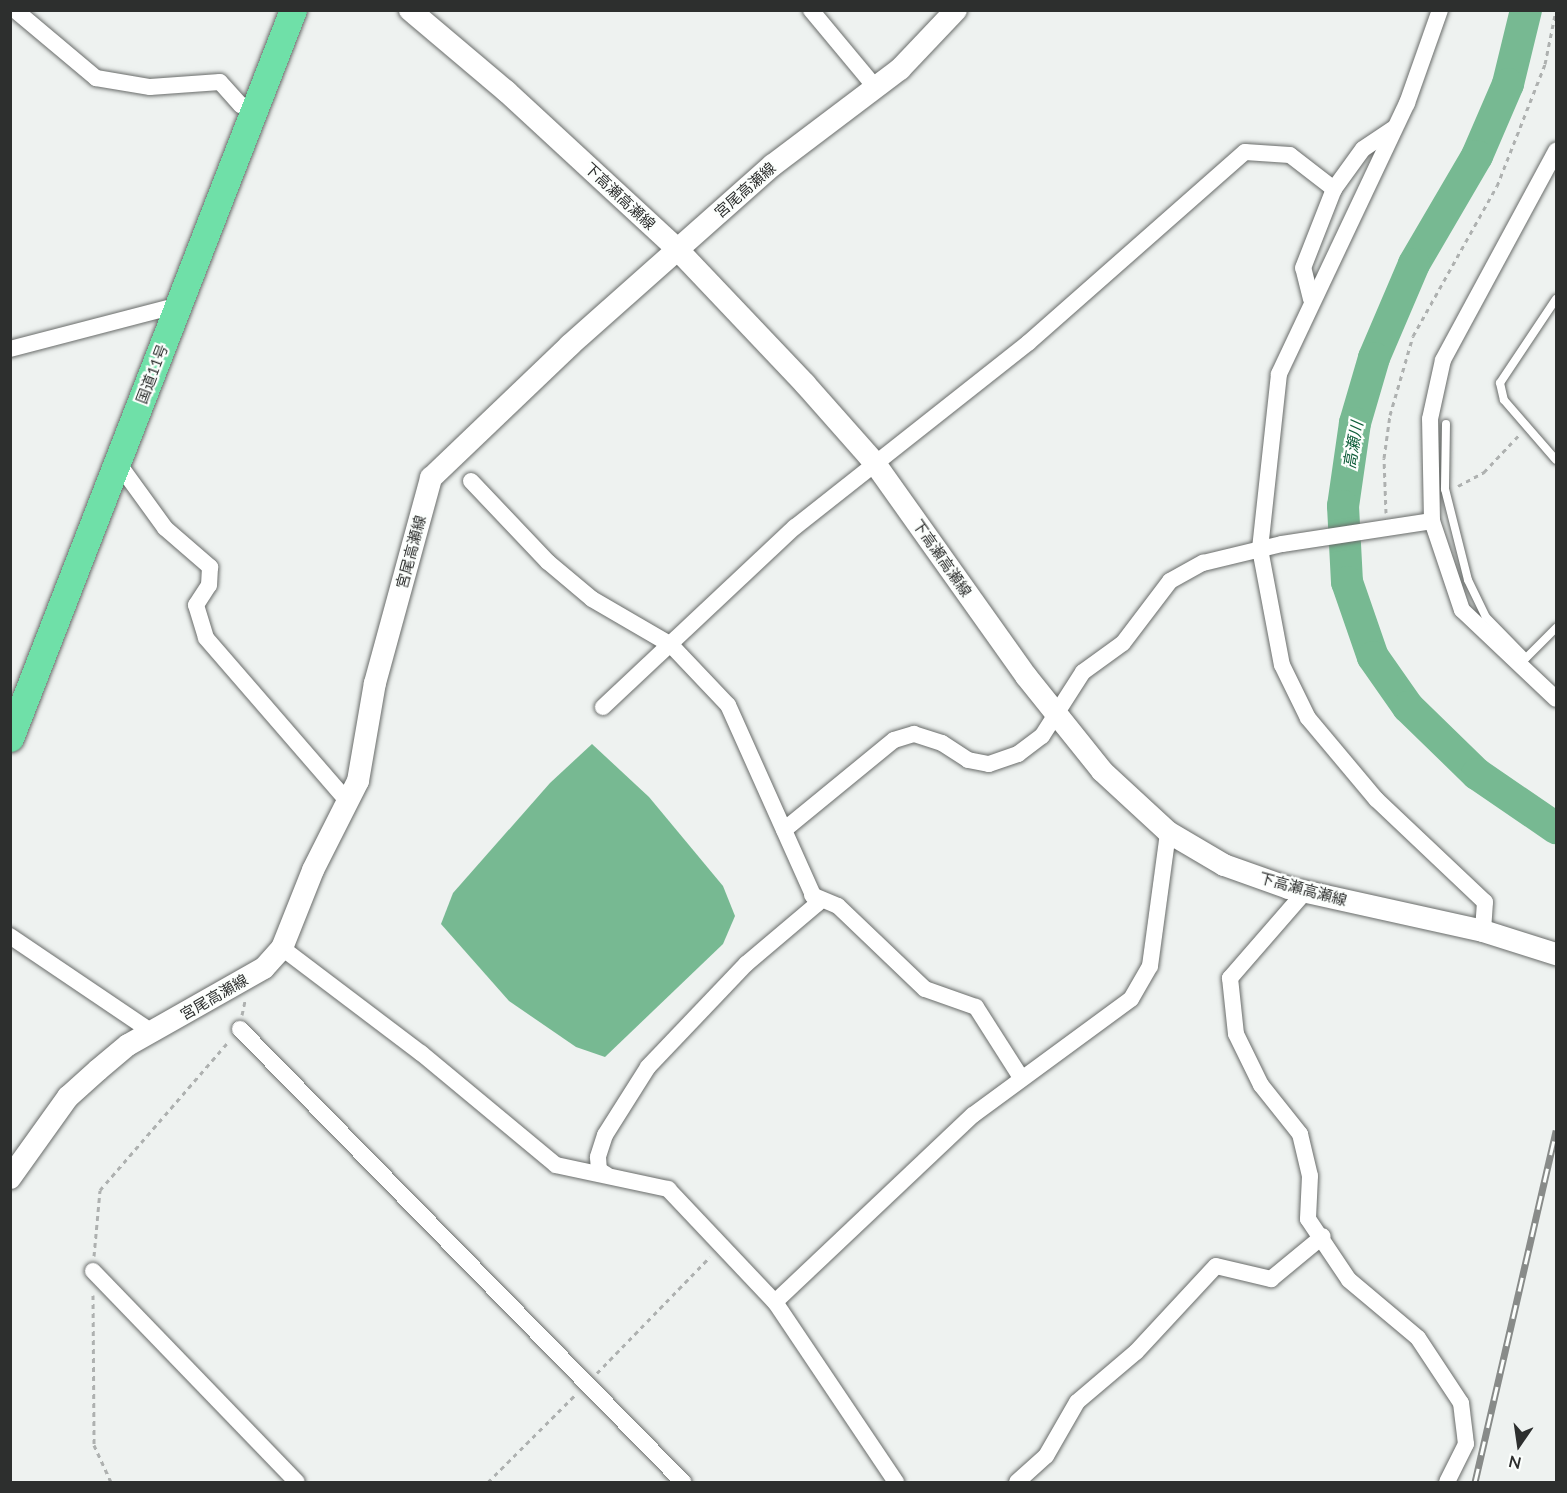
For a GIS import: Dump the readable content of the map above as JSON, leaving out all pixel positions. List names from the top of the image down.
{
  "streets": {
    "highway": ["国道11号"],
    "main road": ["宮尾高瀬線", "下高瀬高瀬線"]
  },
  "crossings": [
    ["宮尾高瀬線", "下高瀬高瀬線"]
  ],
  "water": ["高瀬川"],
  "north": "bottom"
}
